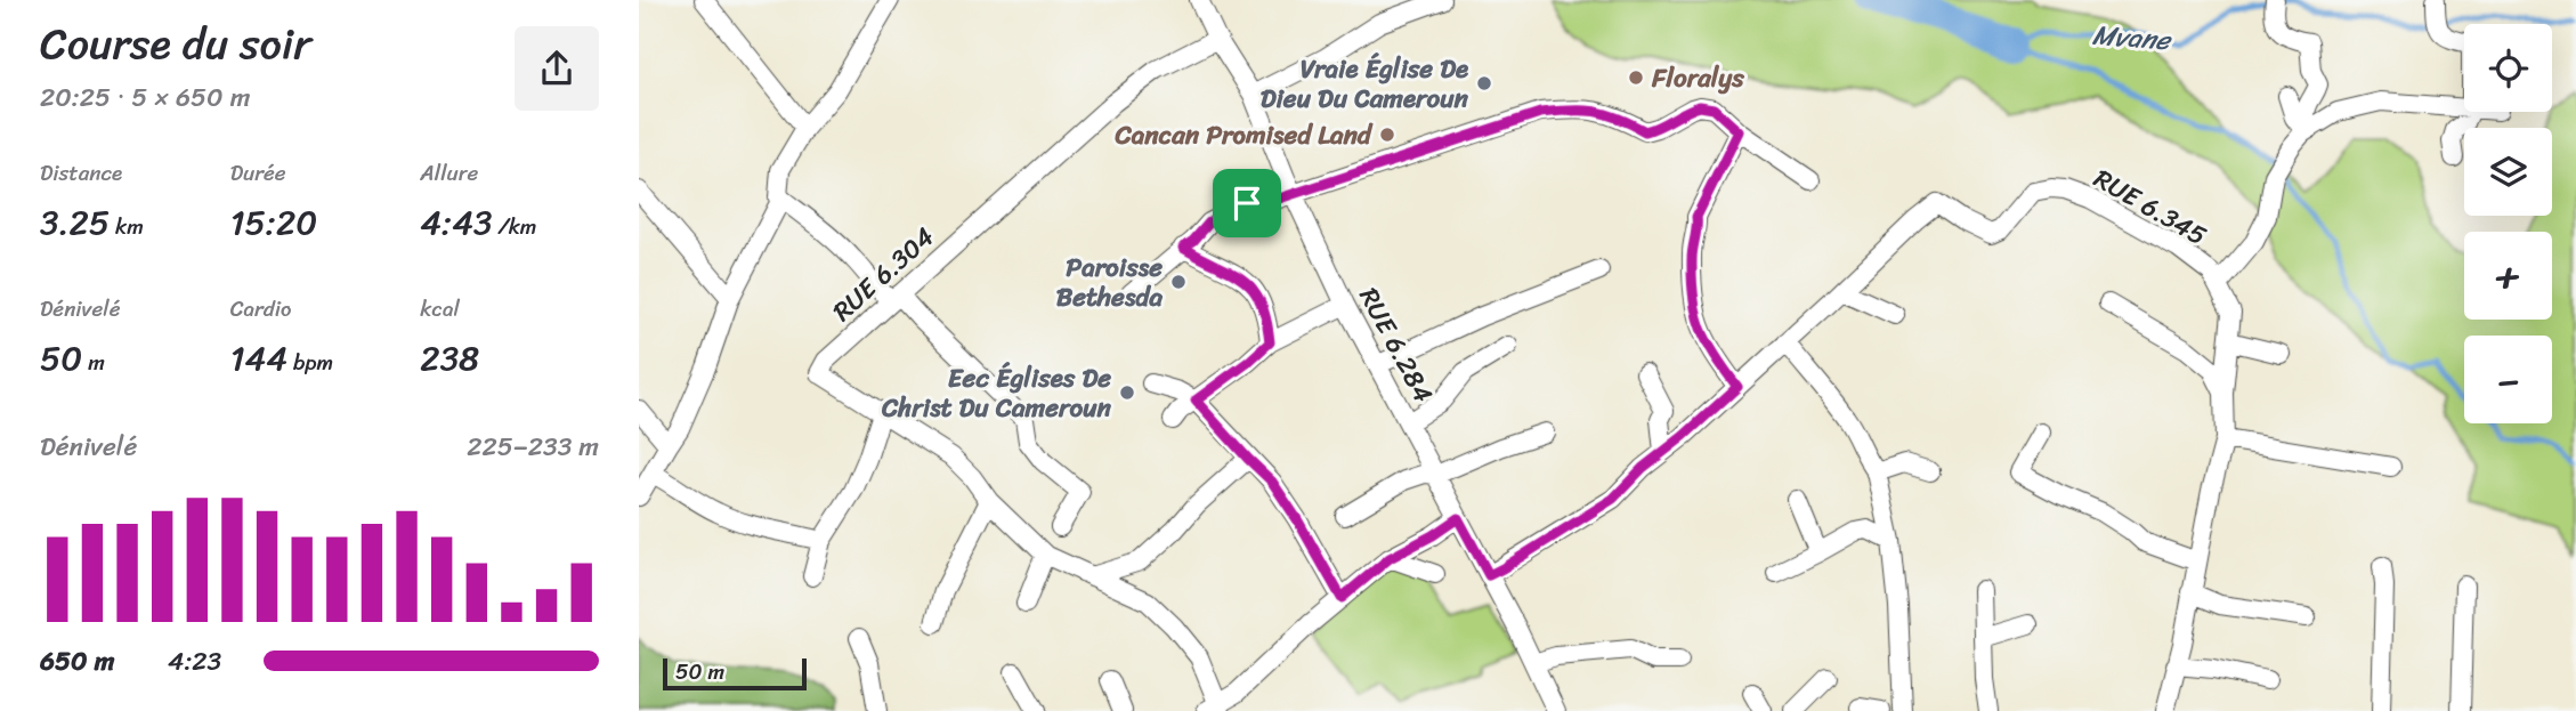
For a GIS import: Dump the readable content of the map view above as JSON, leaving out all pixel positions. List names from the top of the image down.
{
  "streets": {
    "street": ["RUE 6.345", "RUE 6.304", "RUE 6.284"]
  },
  "crossings": [
    ["RUE 6.345", "RUE 6.284"],
    ["RUE 6.304", "RUE 6.284"]
  ],
  "water": ["Mvane"],
  "places": [
    "Floralys",
    "Vraie Église De Dieu Du Cameroun",
    "Cancan Promised Land",
    "Paroisse Bethesda",
    "Eec Églises De Christ Du Cameroun"
  ],
  "scale_bar": "50 m",
  "page": {
    "heading": ["Course du soir", "20:25 · 5 × 650 m"],
    "map_buttons": ["+", "−"],
    "stats": [
      ["Distance", "3.25 km"],
      ["Durée", "15:20"],
      ["Allure", "4:43 /km"],
      ["Dénivelé", "50 m"],
      ["Cardio", "144 bpm"],
      ["kcal", "238"]
    ],
    "chart": ["Dénivelé", "225–233 m"],
    "list": [
      {
        "name": "650 m",
        "note": "4:23"
      }
    ],
    "scale": "50 m"
  }
}
